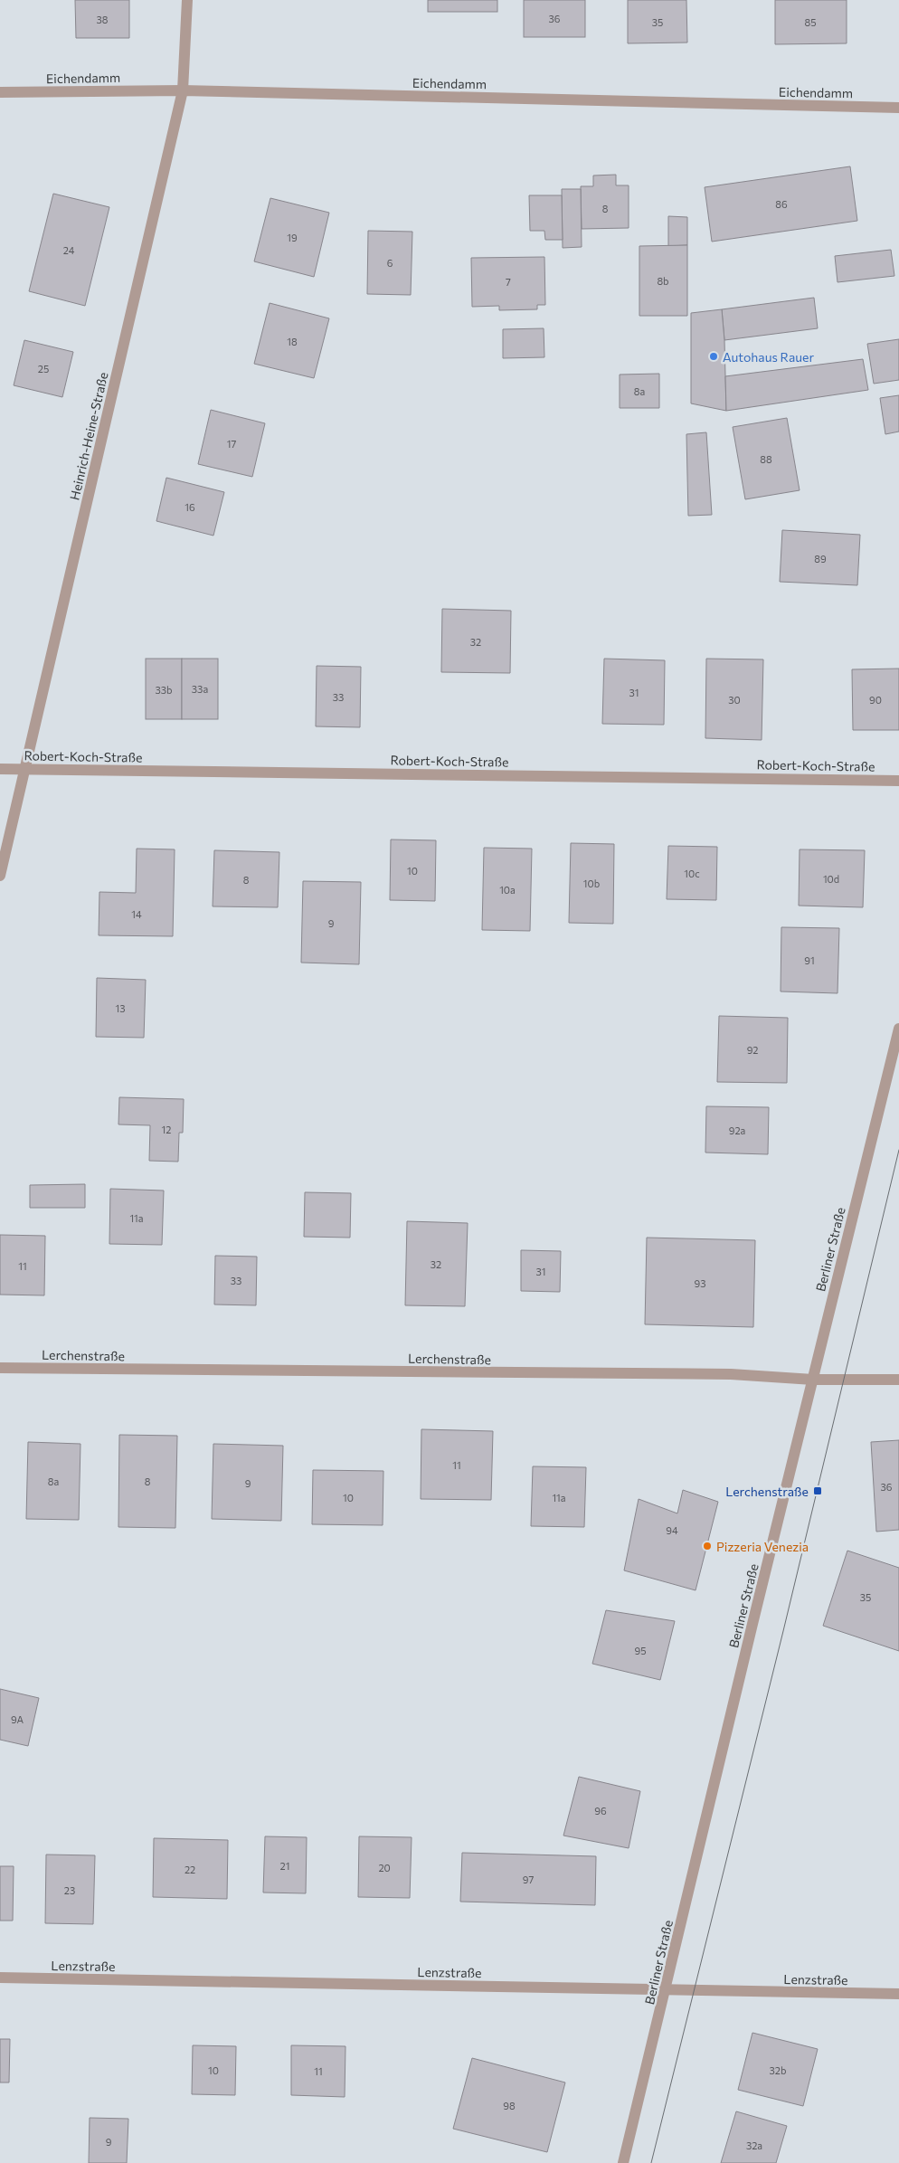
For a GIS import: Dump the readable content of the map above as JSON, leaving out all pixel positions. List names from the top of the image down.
{
  "streets": {
    "street": [
      "Eichendamm",
      "Heinrich-Heine-Straße",
      "Robert-Koch-Straße",
      "Berliner Straße",
      "Lerchenstraße",
      "Lenzstraße"
    ]
  },
  "crossings": [
    ["Eichendamm", "Heinrich-Heine-Straße"],
    ["Heinrich-Heine-Straße", "Robert-Koch-Straße"],
    ["Berliner Straße", "Lerchenstraße"],
    ["Berliner Straße", "Lenzstraße"]
  ],
  "places": {
    "other": ["Autohaus Rauer", "Pizzeria Venezia"],
    "transit": ["Lerchenstraße"]
  },
  "house_numbers": [
    "36",
    "38",
    "35",
    "85",
    "86",
    "8",
    "19",
    "24",
    "6",
    "8b",
    "7",
    "18",
    "25",
    "8a",
    "17",
    "88",
    "16",
    "89",
    "32",
    "33a",
    "33b",
    "31",
    "33",
    "30",
    "90",
    "10",
    "10c",
    "10d",
    "8",
    "10b",
    "10a",
    "14",
    "9",
    "91",
    "13",
    "92",
    "12",
    "92a",
    "11a",
    "32",
    "11",
    "31",
    "33",
    "93",
    "11",
    "8a",
    "8",
    "9",
    "36",
    "10",
    "11a",
    "94",
    "35",
    "95",
    "9A",
    "96",
    "21",
    "20",
    "22",
    "97",
    "23",
    "10",
    "32b",
    "11",
    "98",
    "9",
    "32a"
  ]
}
